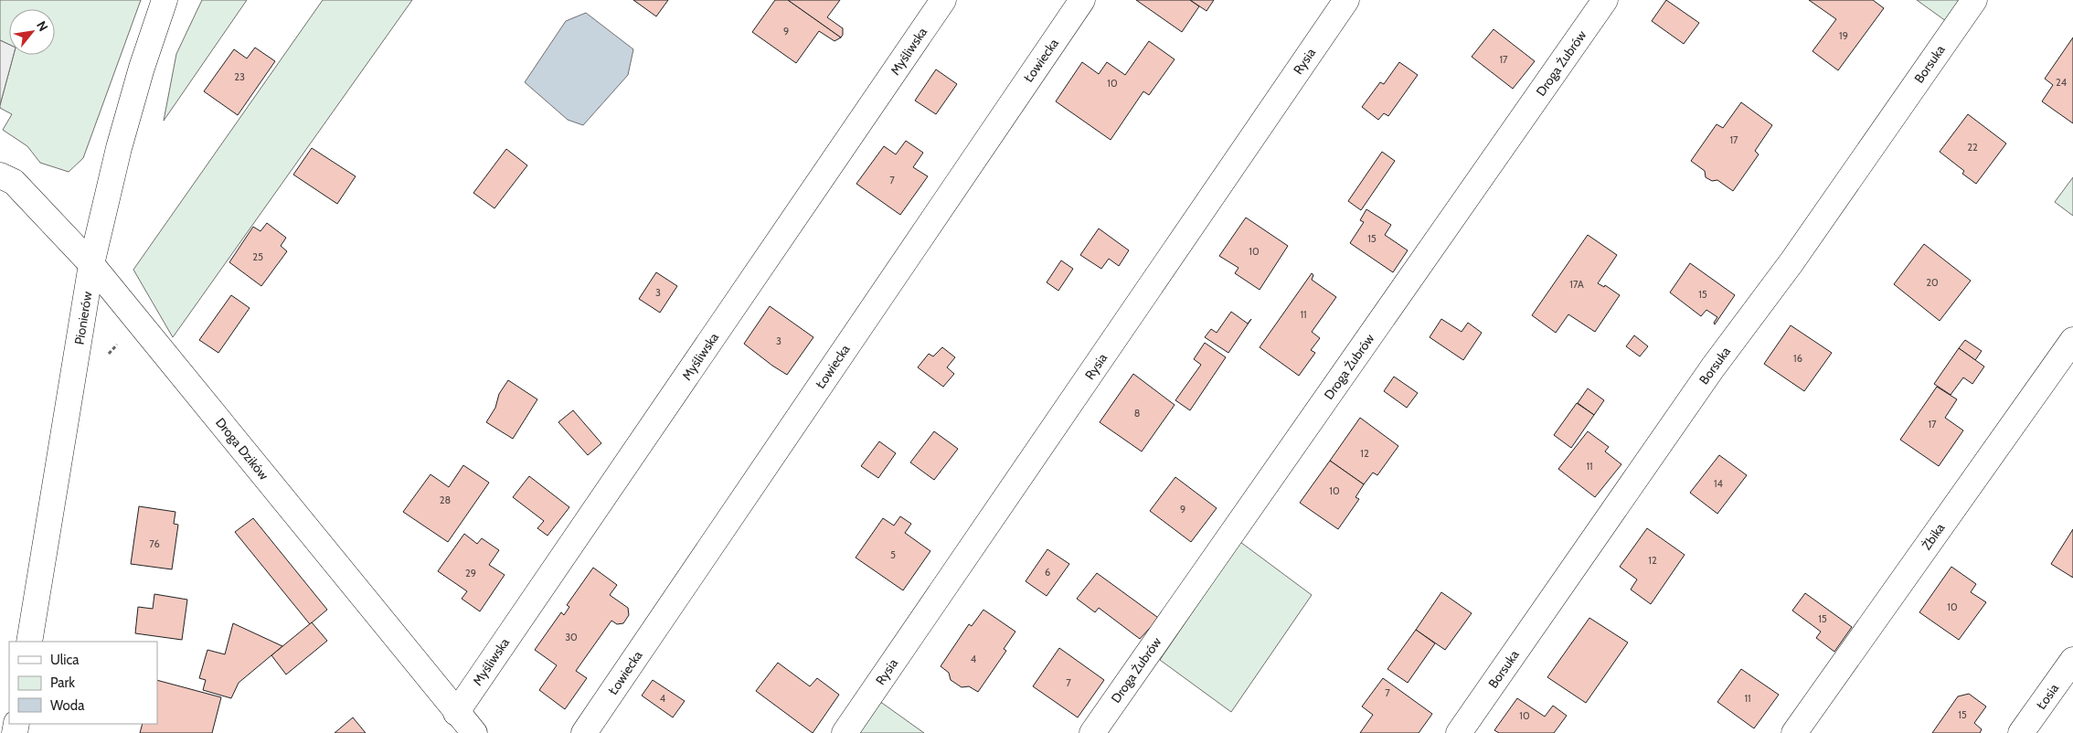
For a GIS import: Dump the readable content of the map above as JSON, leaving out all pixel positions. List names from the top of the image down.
{
  "streets": {
    "street": [
      "Myśliwska",
      "Łowiecka",
      "Rysia",
      "Droga Żubrów",
      "Borsuka",
      "Pionierów",
      "Droga Dzików",
      "Żbika",
      "Łosia"
    ]
  },
  "crossings": [
    ["Myśliwska", "Droga Dzików"],
    ["Pionierów", "Droga Dzików"]
  ],
  "house_numbers": [
    "9",
    "19",
    "17",
    "23",
    "24",
    "10",
    "17",
    "22",
    "7",
    "15",
    "10",
    "25",
    "20",
    "17A",
    "3",
    "15",
    "11",
    "3",
    "16",
    "8",
    "17",
    "12",
    "11",
    "14",
    "10",
    "28",
    "9",
    "76",
    "5",
    "12",
    "6",
    "29",
    "10",
    "15",
    "30",
    "4",
    "7",
    "7",
    "4",
    "11",
    "15",
    "10"
  ],
  "legend": ["Ulica", "Park", "Woda"],
  "north": "top right"
}
